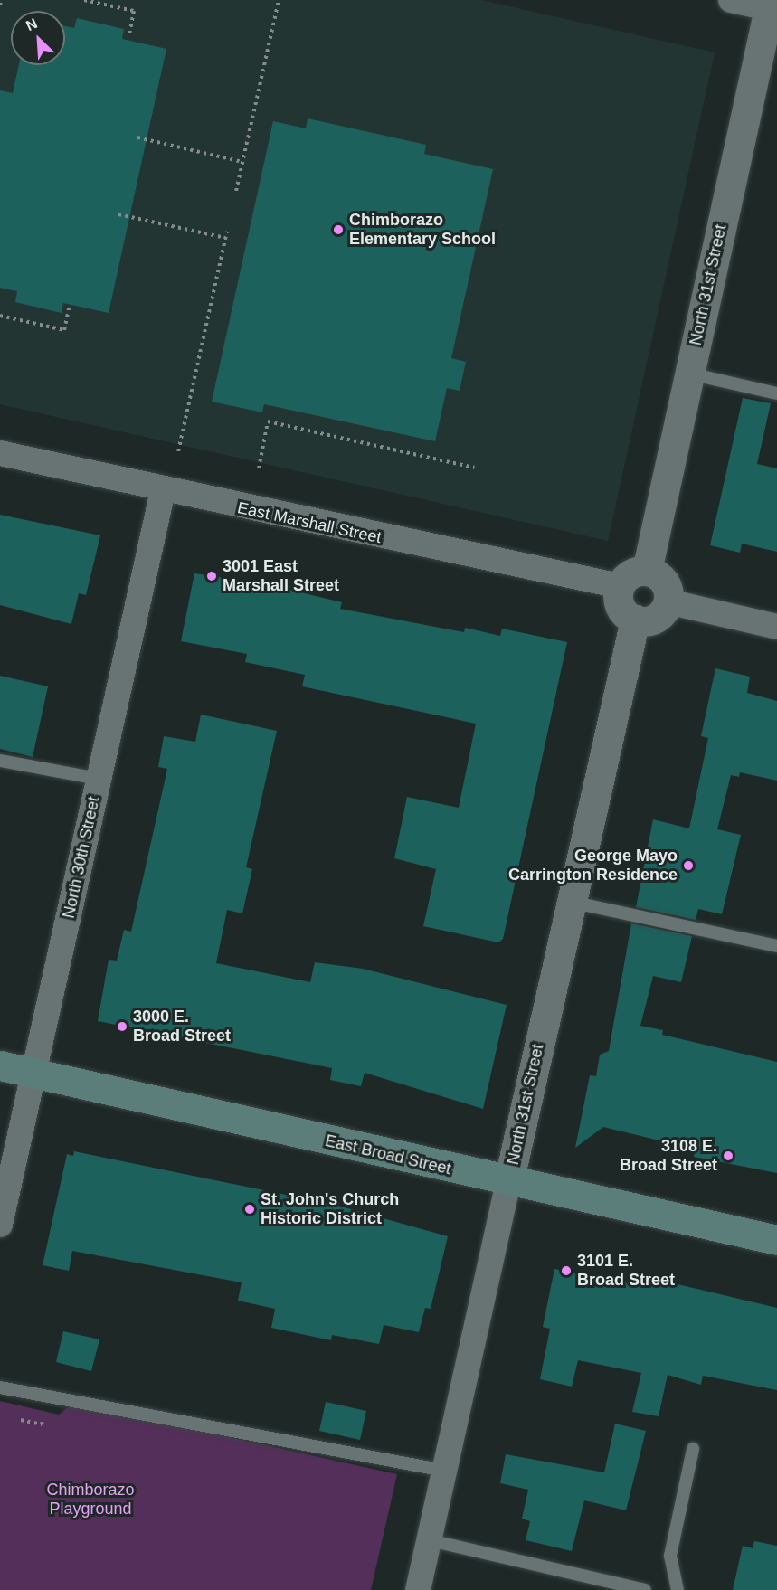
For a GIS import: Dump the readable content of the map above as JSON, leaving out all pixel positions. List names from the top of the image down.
{
  "streets": {
    "main road": ["East Broad Street"],
    "street": ["North 31st Street", "East Marshall Street", "North 30th Street"]
  },
  "crossings": [
    ["North 31st Street", "East Marshall Street"],
    ["North 31st Street", "East Broad Street"],
    ["East Marshall Street", "North 30th Street"],
    ["North 30th Street", "East Broad Street"]
  ],
  "parks": ["Chimborazo Playground"],
  "places": [
    "Chimborazo Elementary School",
    "3001 East Marshall Street",
    "George Mayo Carrington Residence",
    "3000 E. Broad Street",
    "3108 E. Broad Street",
    "St. John's Church Historic District",
    "3101 E. Broad Street"
  ],
  "north": "top left"
}
